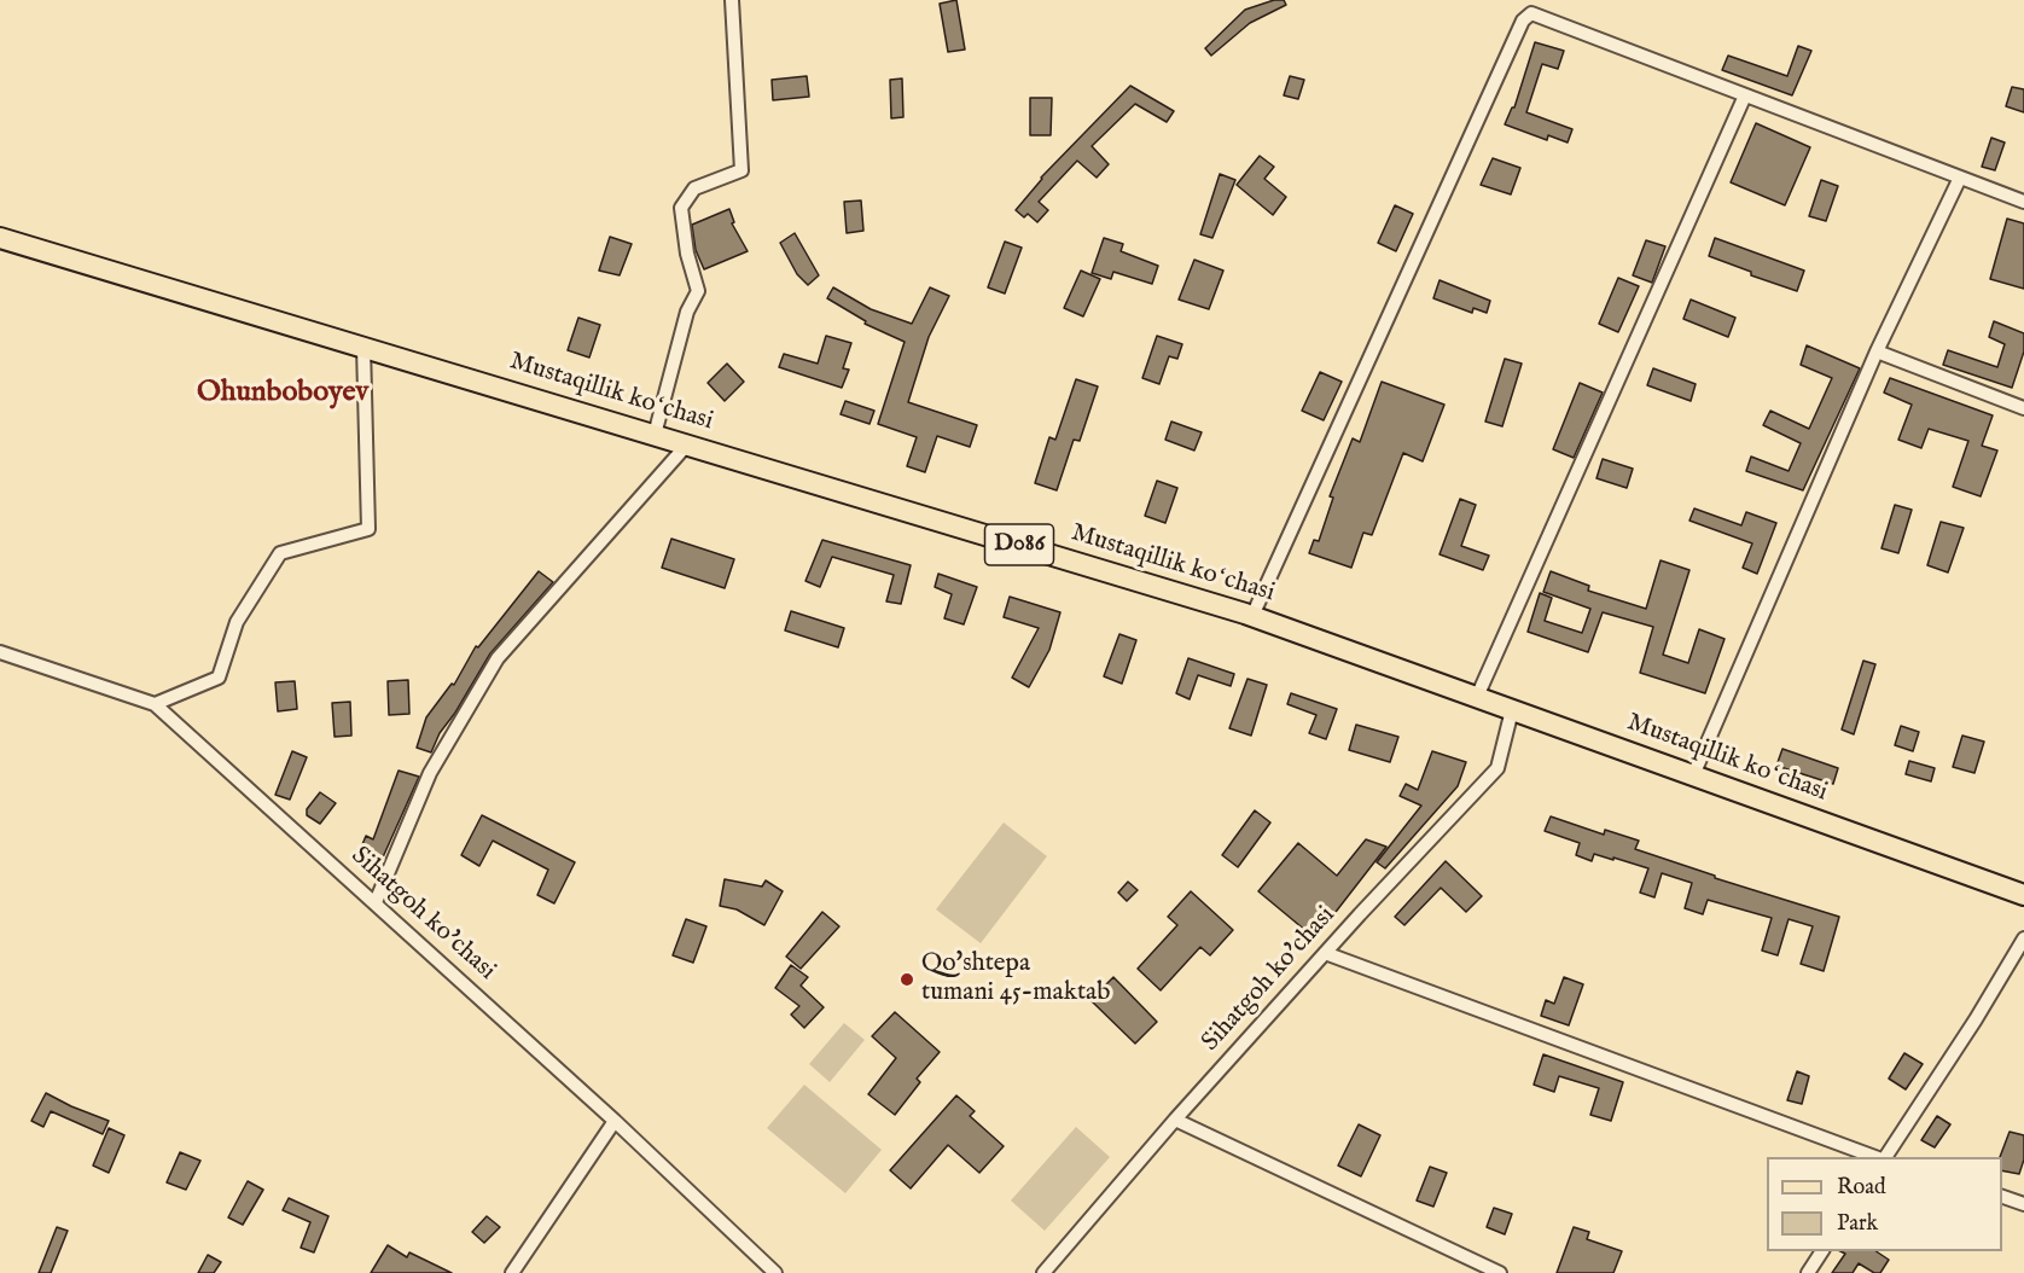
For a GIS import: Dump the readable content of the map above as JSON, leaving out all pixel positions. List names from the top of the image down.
{
  "streets": {
    "main road": ["Mustaqillik koʻchasi", "D086"],
    "street": ["Sihatgoh ko'chasi"]
  },
  "crossings": [
    ["Mustaqillik koʻchasi", "Sihatgoh ko'chasi"]
  ],
  "districts": ["Ohunboboyev"],
  "places": ["Qo'shtepa tumani 45-maktab"],
  "legend": ["Road", "Park"]
}
